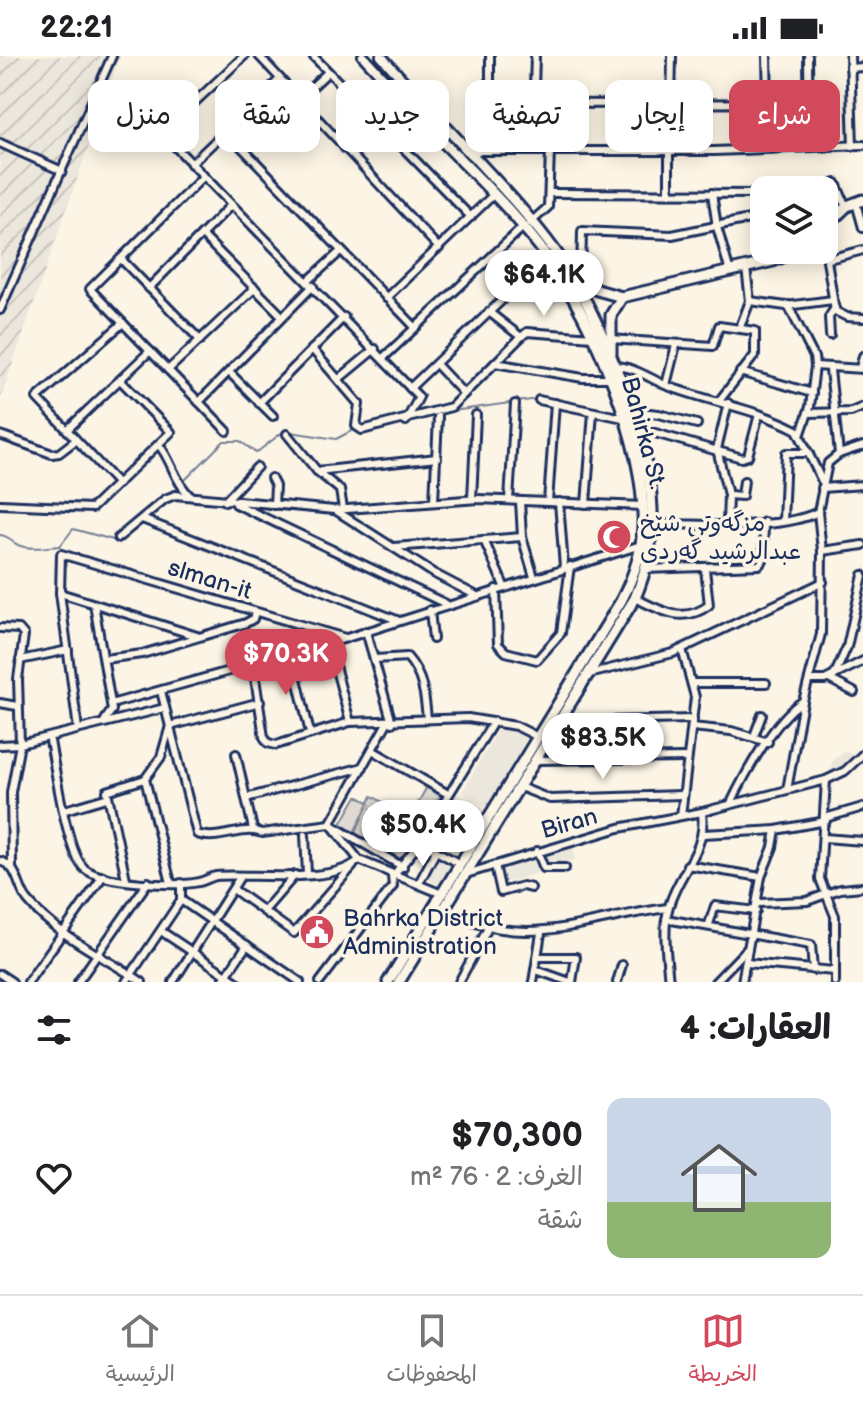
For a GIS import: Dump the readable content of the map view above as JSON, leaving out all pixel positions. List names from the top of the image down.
{
  "streets": {
    "main road": ["Bahirka St."],
    "street": ["slman-it", "Biran"]
  },
  "crossings": [
    ["Bahirka St.", "Biran"]
  ],
  "places": {
    "mosque": ["مزگەوتی شێخ عبدالرشید گەردی"],
    "public building": ["Bahrka District Administration"]
  },
  "page": {
    "status": "22:21",
    "chip": [
      "شراء",
      "إيجار",
      "تصفية",
      "جديد",
      "شقة",
      "منزل"
    ],
    "price": [
      "$64.1K",
      "$70.3K",
      "$83.5K",
      "$50.4K"
    ],
    "heading": "العقارات: 4",
    "list": [
      {
        "name": "$70,300",
        "note": "الغرف: 2 · 76 m² · شقة"
      }
    ],
    "tabs": ["الخريطة", "المحفوظات", "الرئيسية"]
  }
}
